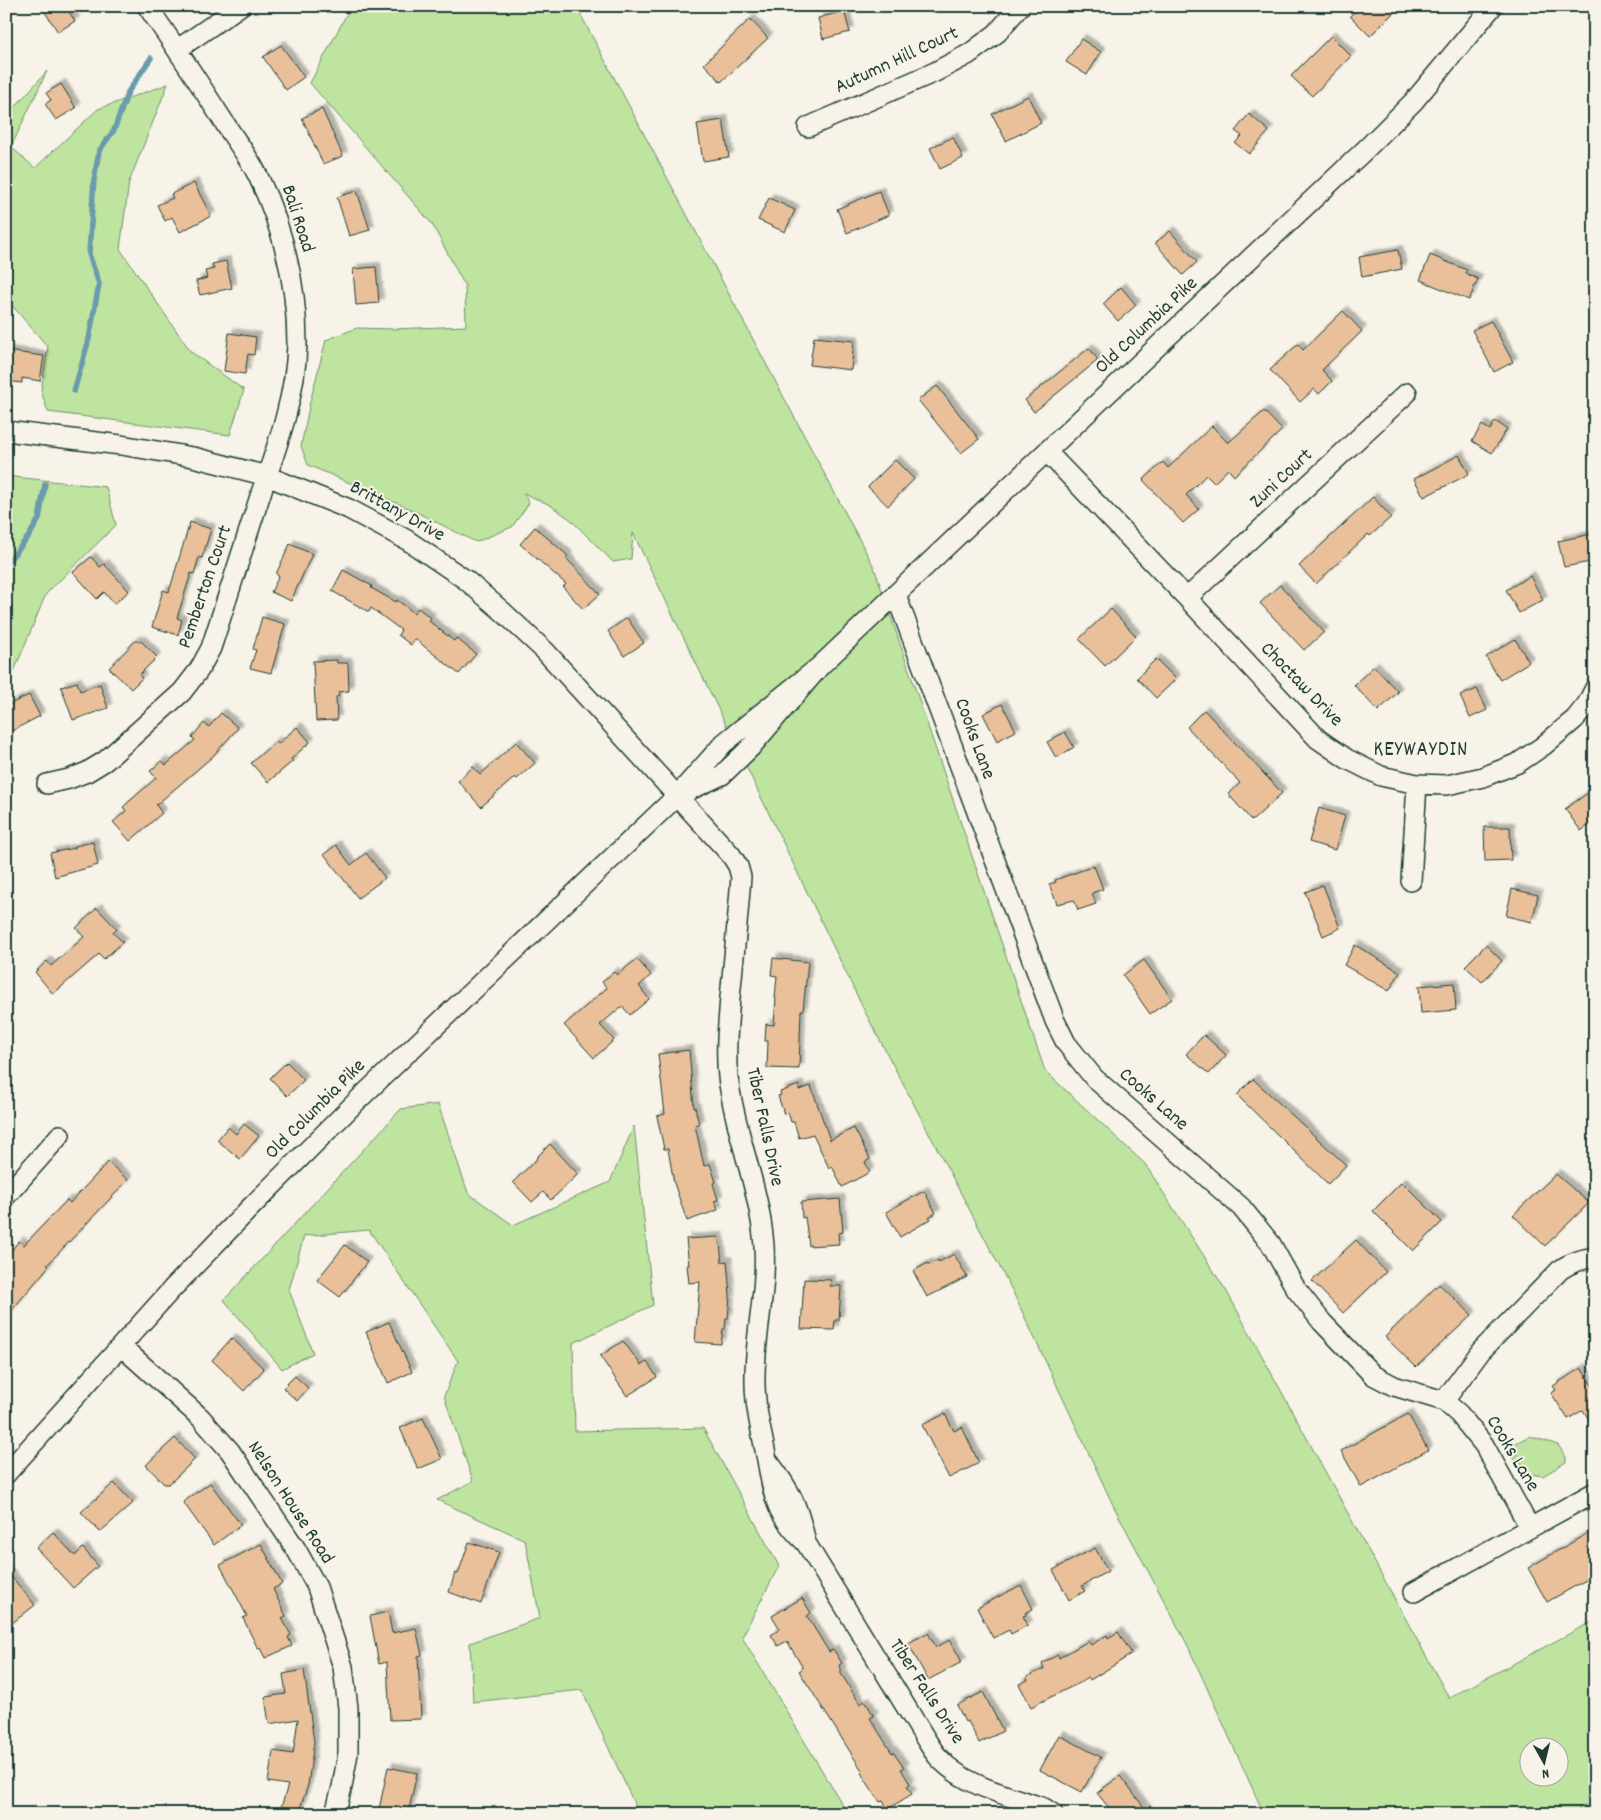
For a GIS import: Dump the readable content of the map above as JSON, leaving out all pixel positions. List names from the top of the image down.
{
  "streets": {
    "street": [
      "Autumn Hill Court",
      "Bali Road",
      "Old Columbia Pike",
      "Zuni Court",
      "Brittany Drive",
      "Pemberton Court",
      "Choctaw Drive",
      "Cooks Lane",
      "Tiber Falls Drive",
      "Nelson House Road"
    ]
  },
  "crossings": [
    ["Bali Road", "Brittany Drive"],
    ["Bali Road", "Pemberton Court"],
    ["Old Columbia Pike", "Brittany Drive"],
    ["Old Columbia Pike", "Choctaw Drive"],
    ["Old Columbia Pike", "Cooks Lane"],
    ["Old Columbia Pike", "Tiber Falls Drive"],
    ["Old Columbia Pike", "Nelson House Road"],
    ["Zuni Court", "Choctaw Drive"],
    ["Brittany Drive", "Pemberton Court"],
    ["Brittany Drive", "Tiber Falls Drive"]
  ],
  "districts": ["KEYWAYDIN"],
  "north": "bottom"
}
